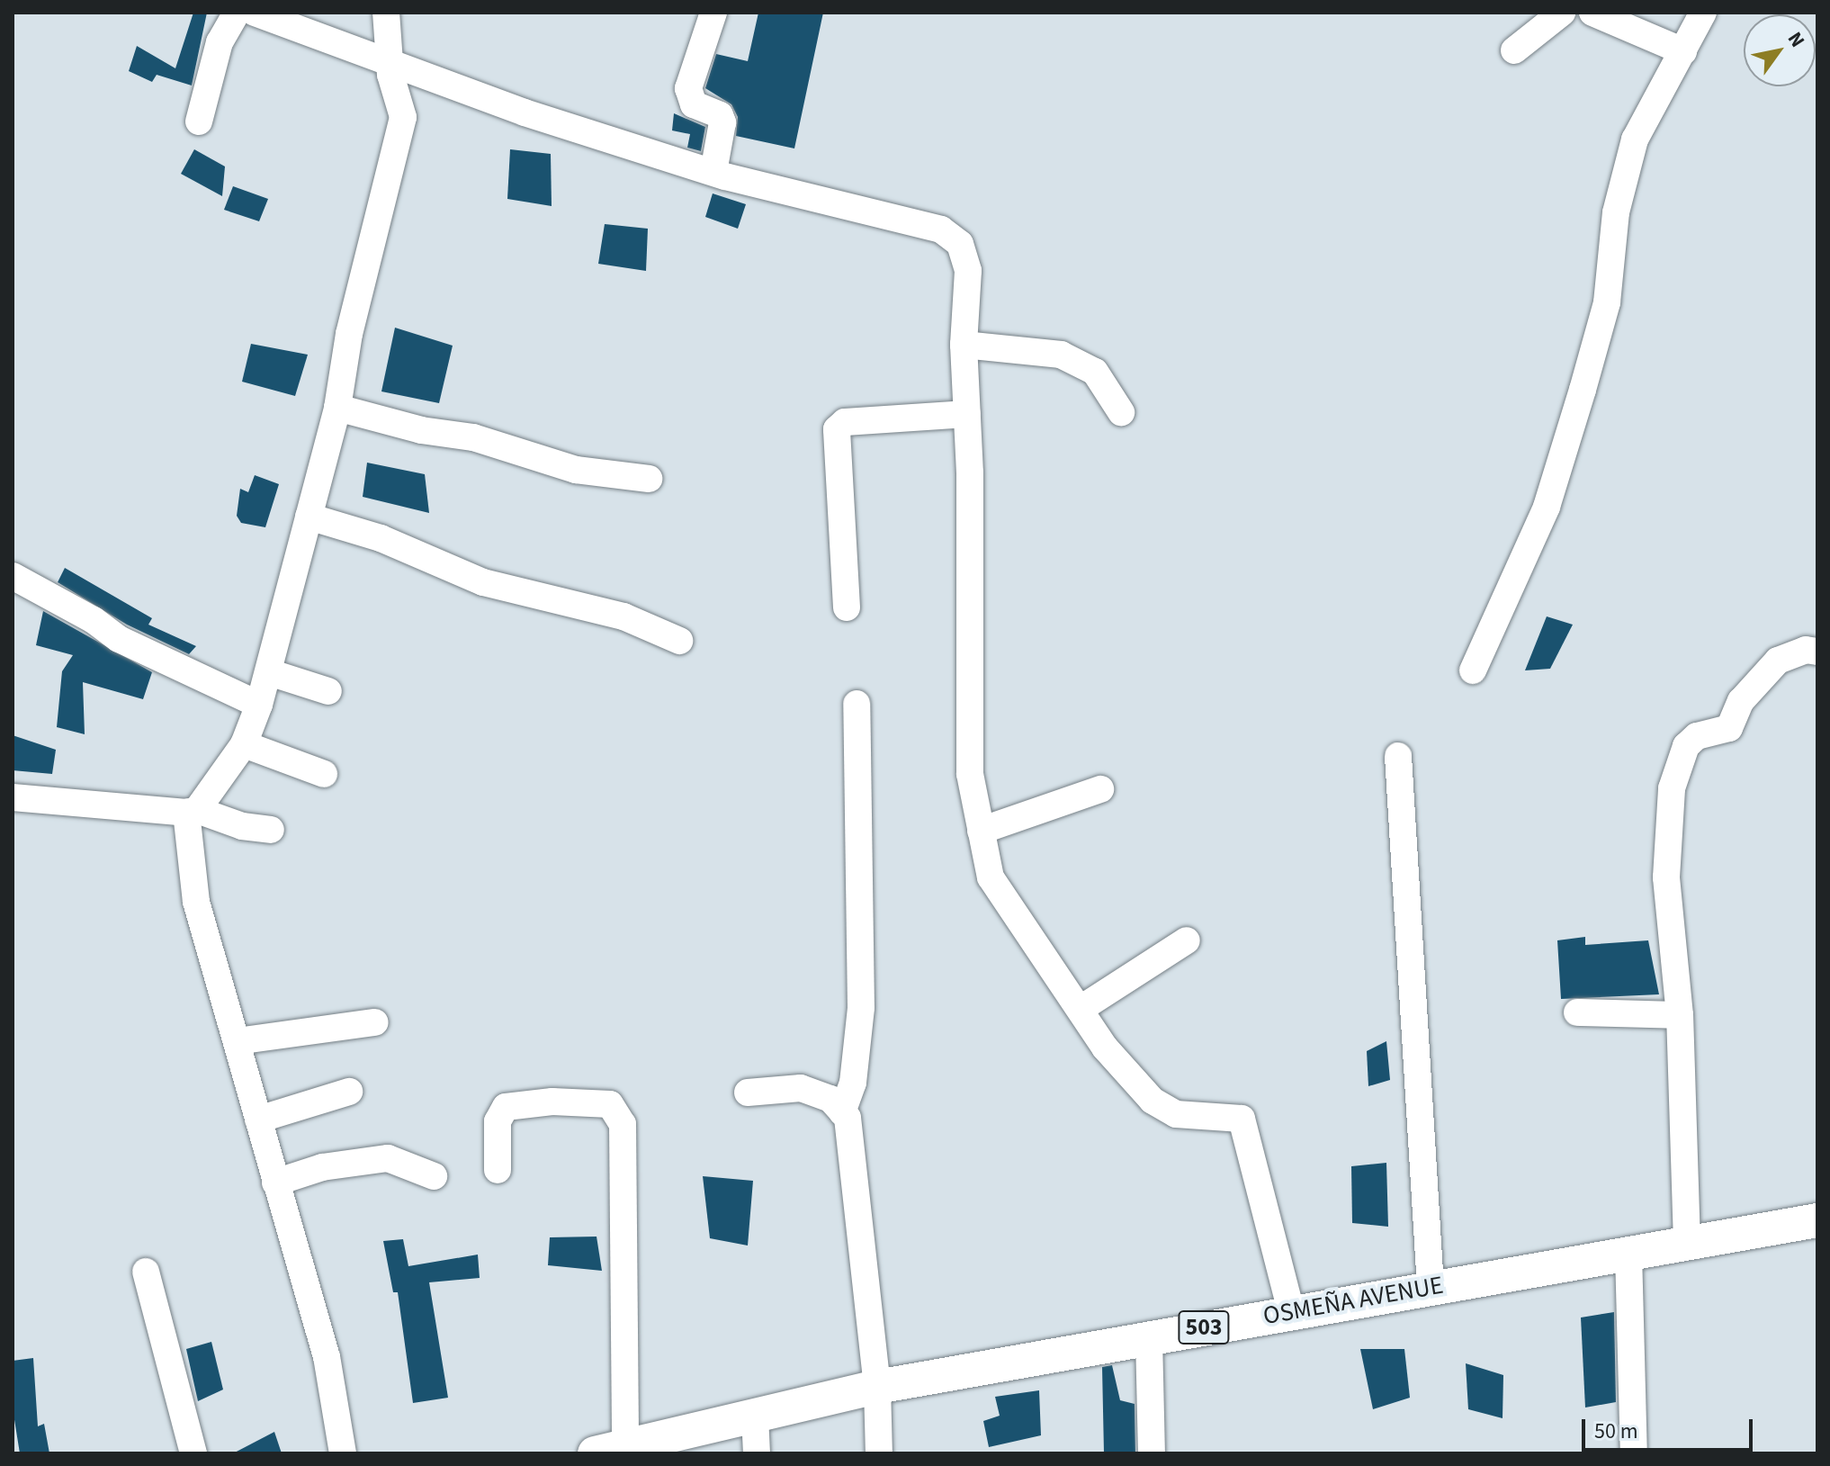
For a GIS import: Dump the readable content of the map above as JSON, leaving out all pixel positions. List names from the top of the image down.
{
  "streets": {
    "main road": ["OSMEÑA AVENUE", "503"]
  },
  "scale_bar": "50 m",
  "north": "top right"
}
